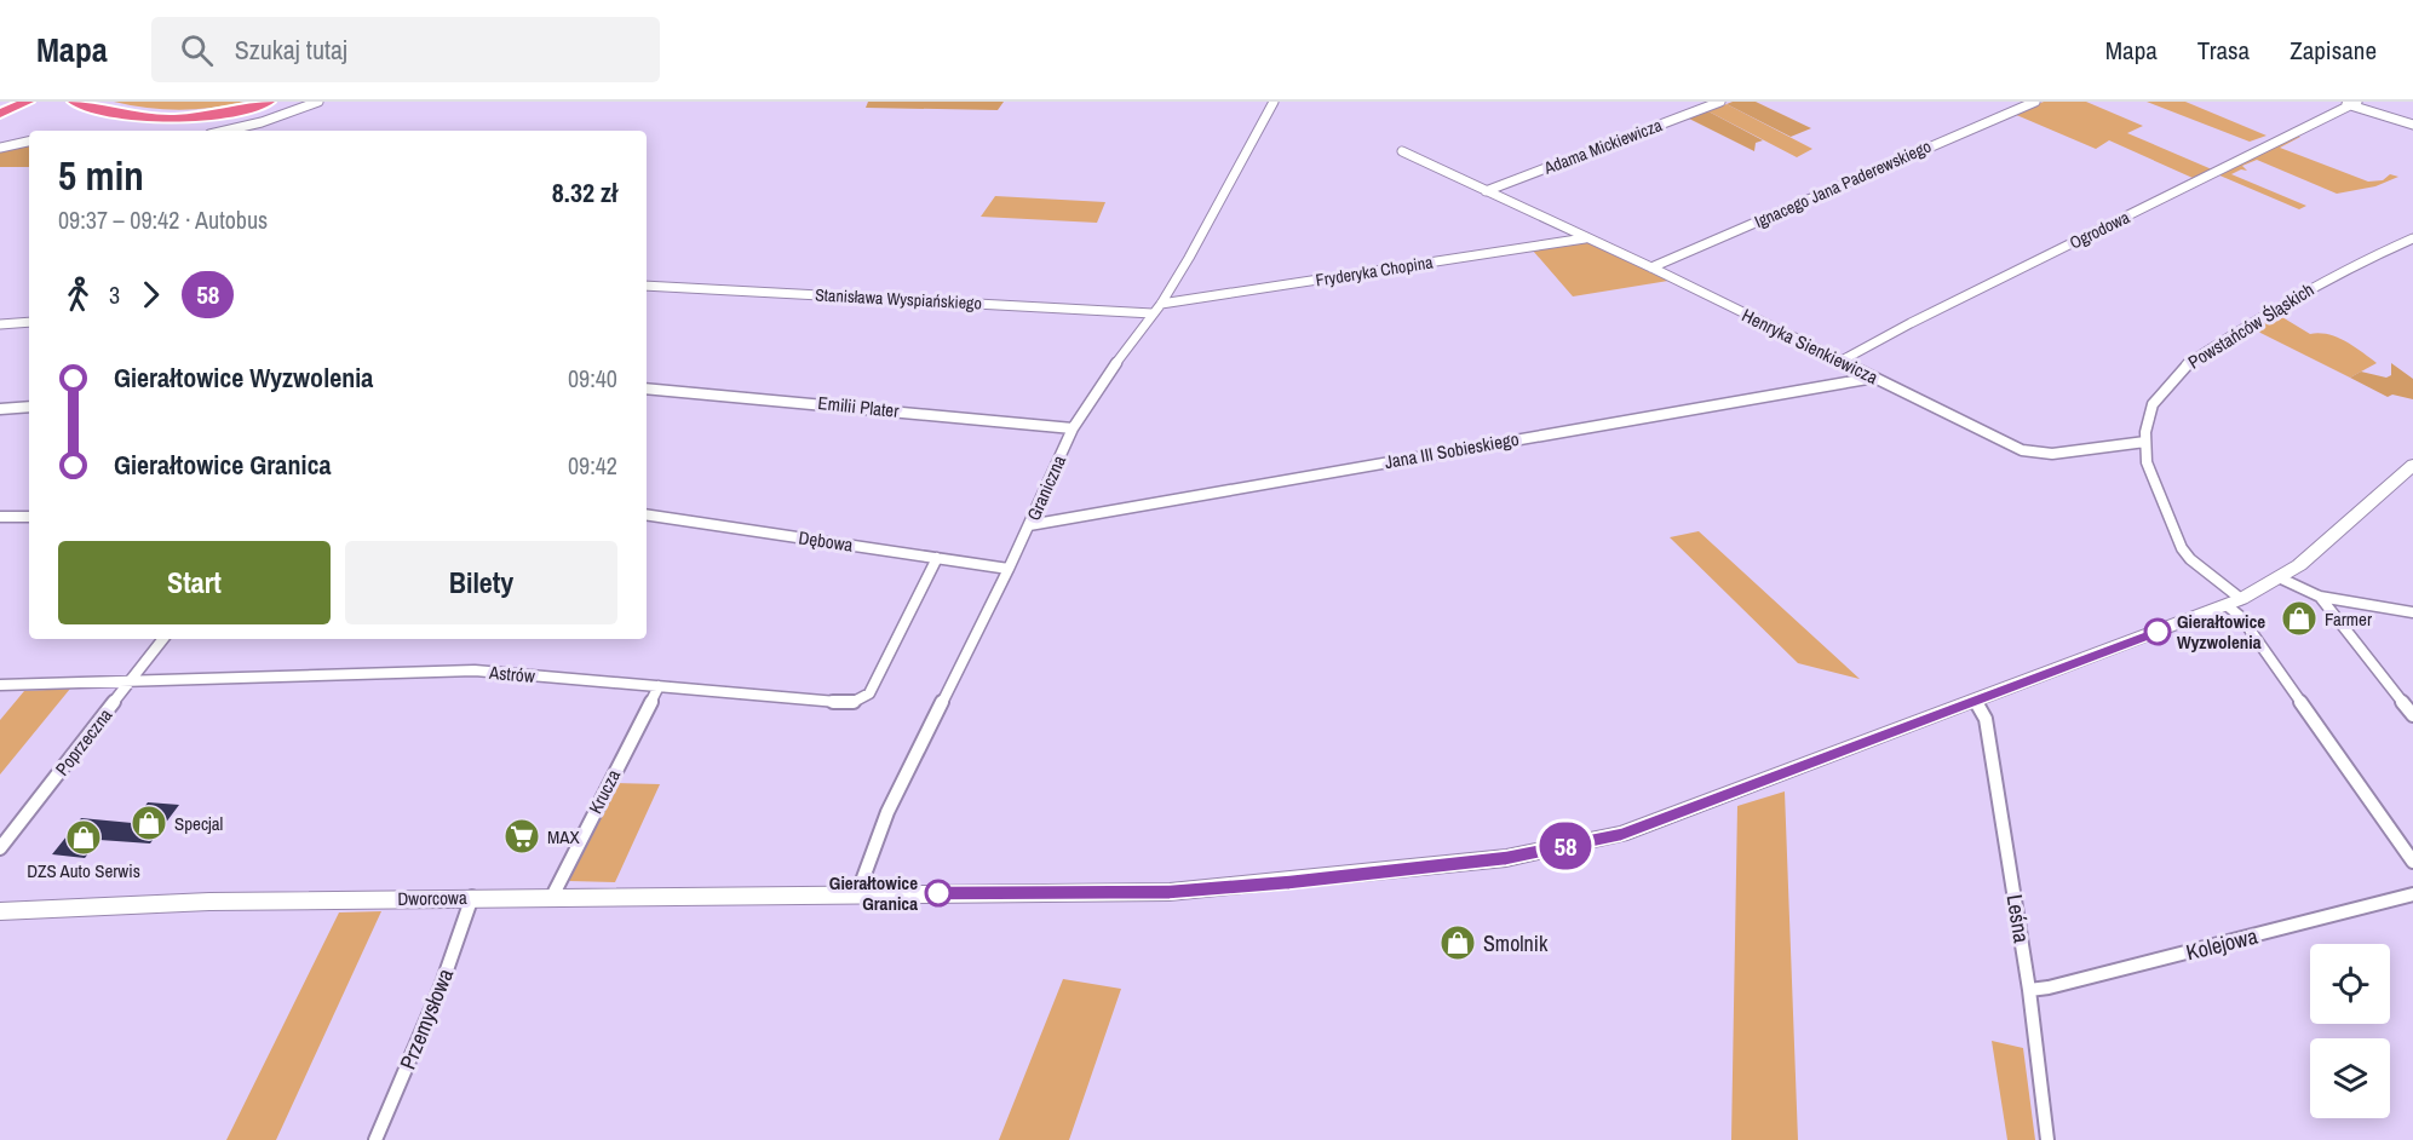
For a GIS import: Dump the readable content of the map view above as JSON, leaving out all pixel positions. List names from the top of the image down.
{
  "streets": {
    "main road": ["Dworcowa"],
    "street": [
      "Adama Mickiewicza",
      "Ignacego Jana Paderewskiego",
      "Ogrodowa",
      "Fryderyka Chopina",
      "Stanisława Wyspiańskiego",
      "Powstańców Śląskich",
      "Henryka Sienkiewicza",
      "Emilii Plater",
      "Jana III Sobieskiego",
      "Graniczna",
      "Dębowa",
      "Astrów",
      "Poprzeczna",
      "Krucza",
      "Leśna",
      "Kolejowa",
      "Przemysłowa"
    ]
  },
  "crossings": [
    ["Adama Mickiewicza", "Henryka Sienkiewicza"],
    ["Ignacego Jana Paderewskiego", "Henryka Sienkiewicza"],
    ["Ogrodowa", "Henryka Sienkiewicza"],
    ["Fryderyka Chopina", "Henryka Sienkiewicza"],
    ["Fryderyka Chopina", "Graniczna"],
    ["Stanisława Wyspiańskiego", "Graniczna"],
    ["Powstańców Śląskich", "Henryka Sienkiewicza"],
    ["Powstańców Śląskich", "Dworcowa"],
    ["Henryka Sienkiewicza", "Jana III Sobieskiego"],
    ["Emilii Plater", "Graniczna"],
    ["Jana III Sobieskiego", "Graniczna"],
    ["Graniczna", "Dębowa"],
    ["Graniczna", "Dworcowa"],
    ["Dębowa", "Astrów"],
    ["Astrów", "Poprzeczna"],
    ["Astrów", "Krucza"],
    ["Krucza", "Dworcowa"],
    ["Dworcowa", "Leśna"],
    ["Dworcowa", "Przemysłowa"],
    ["Leśna", "Kolejowa"]
  ],
  "places": {
    "shop": [
      "Farmer",
      "Specjal",
      "DZS Auto Serwis",
      "Smolnik"
    ],
    "other": ["Gierałtowice Wyzwolenia", "Gierałtowice Granica"],
    "supermarket": ["MAX"]
  },
  "lines": ["bus line 58"],
  "page": {
    "header": "Mapa",
    "search": "Szukaj tutaj",
    "nav": ["Mapa", "Trasa", "Zapisane"],
    "on_map": "58",
    "heading": ["5 min", "09:37 – 09:42 · Autobus", "8.32 zł"],
    "legs": ["3", "58"],
    "list": [
      {
        "name": "Gierałtowice Wyzwolenia",
        "value": "09:40"
      },
      {
        "name": "Gierałtowice Granica",
        "value": "09:42"
      }
    ],
    "buttons": ["Start", "Bilety"]
  }
}
